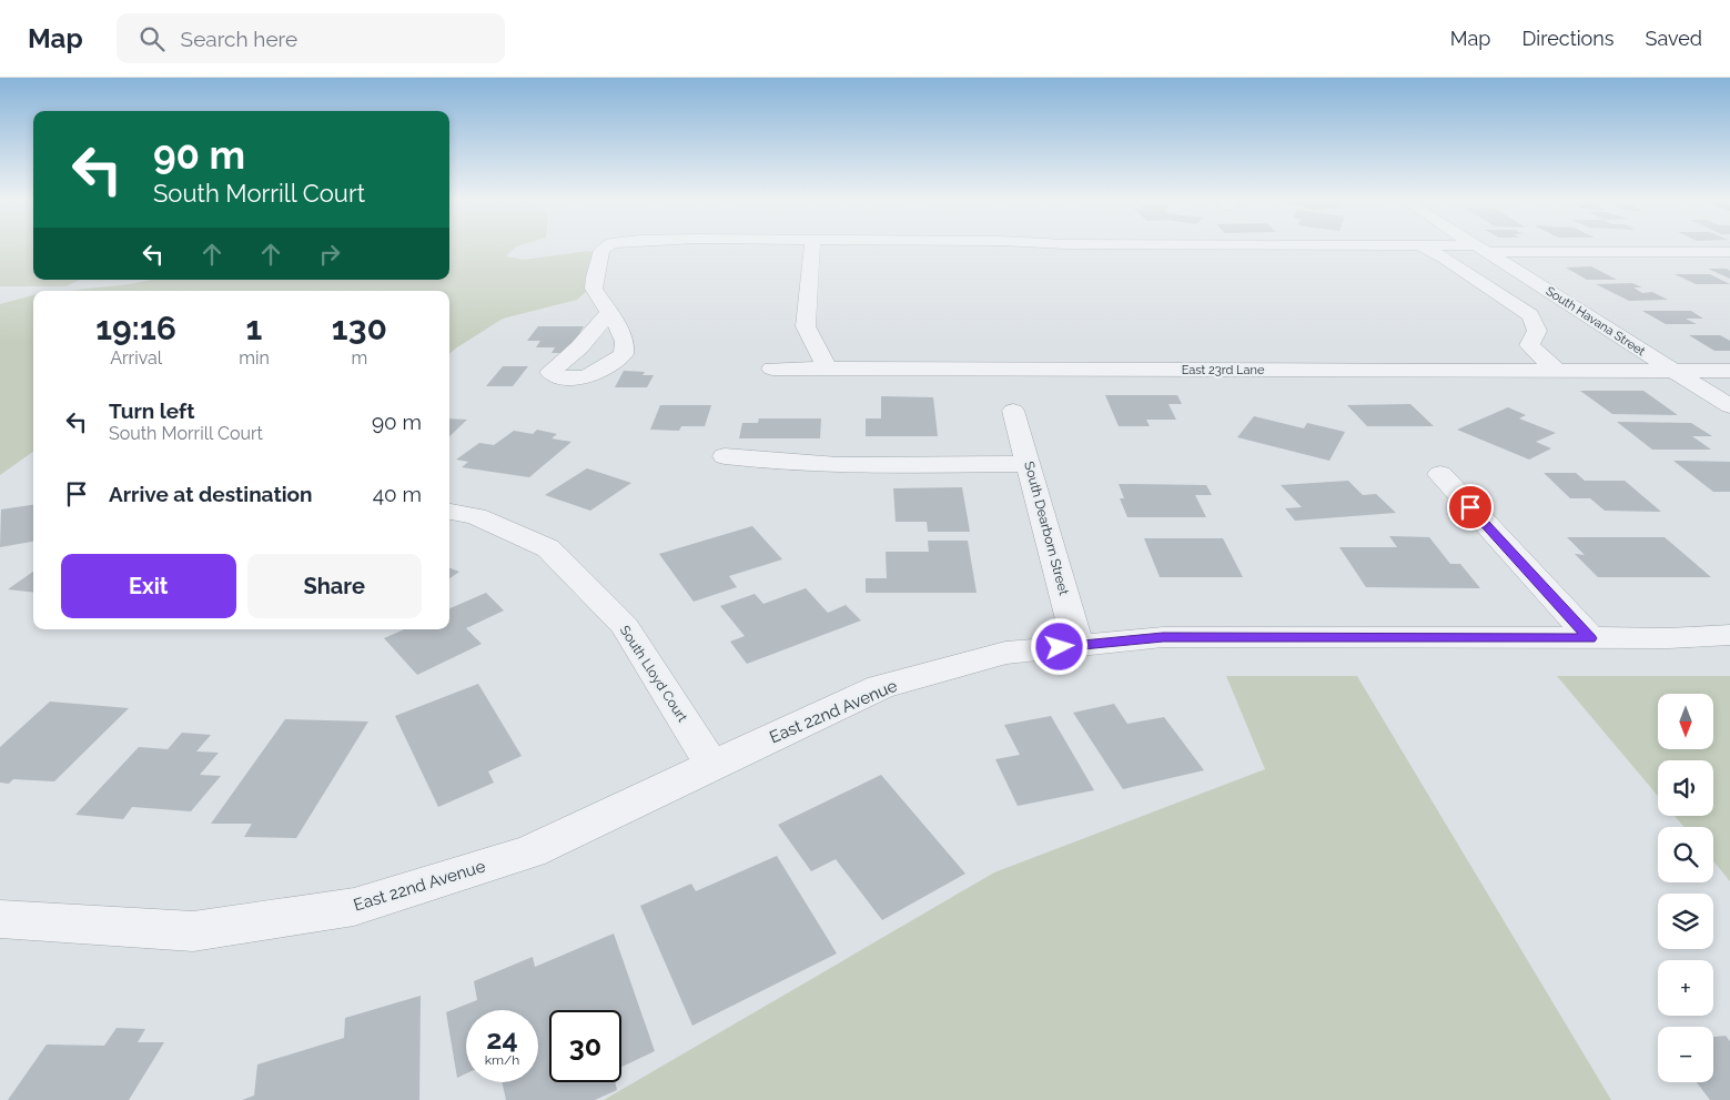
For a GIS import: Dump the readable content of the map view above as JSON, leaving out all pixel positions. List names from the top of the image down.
{
  "streets": {
    "street": [
      "South Havana Street",
      "East 23rd Lane",
      "South Dearborn Street",
      "South Lloyd Court",
      "East 22nd Avenue"
    ]
  },
  "crossings": [
    ["South Havana Street", "East 23rd Lane"],
    ["South Dearborn Street", "East 22nd Avenue"],
    ["South Lloyd Court", "East 22nd Avenue"]
  ],
  "north": "bottom",
  "page": {
    "header": "Map",
    "search": "Search here",
    "nav": ["Map", "Directions", "Saved"],
    "turn": ["90 m", "South Morrill Court"],
    "eta": [
      "19:16",
      "Arrival",
      "1",
      "min",
      "130",
      "m"
    ],
    "list": [
      {
        "name": "Turn left",
        "note": "South Morrill Court",
        "value": "90 m"
      },
      {
        "name": "Arrive at destination",
        "value": "40 m"
      }
    ],
    "buttons": ["Exit", "Share"],
    "map_buttons": ["+", "−"],
    "speed": "24 km/h",
    "limit": "30"
  }
}
